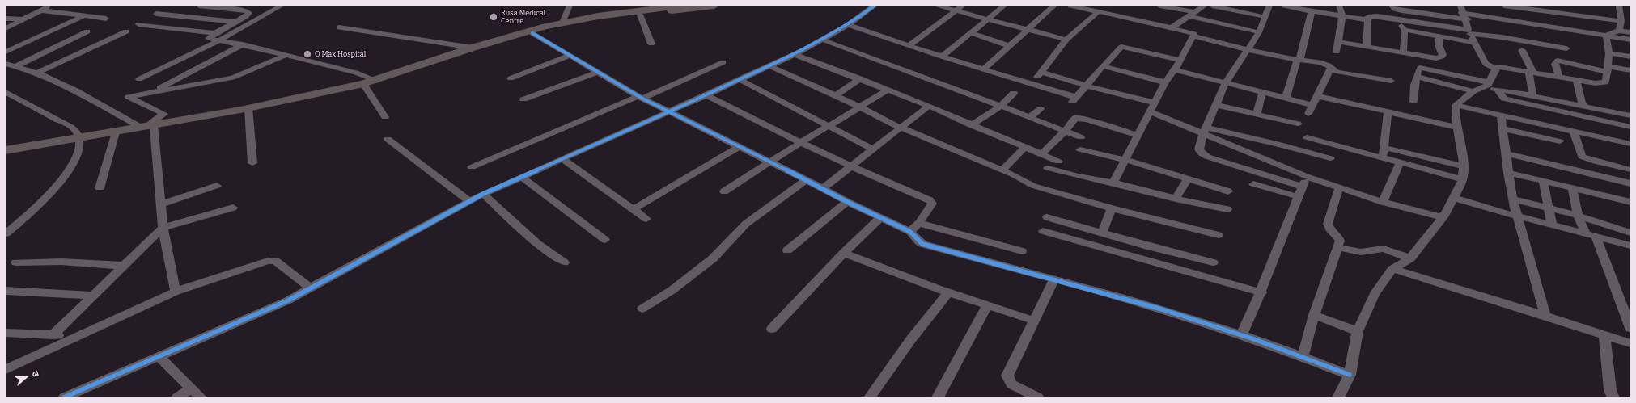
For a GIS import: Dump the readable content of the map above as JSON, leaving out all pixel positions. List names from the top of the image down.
{
  "places": ["Rusa Medical Centre", "O Max Hospital"],
  "north": "right"
}
